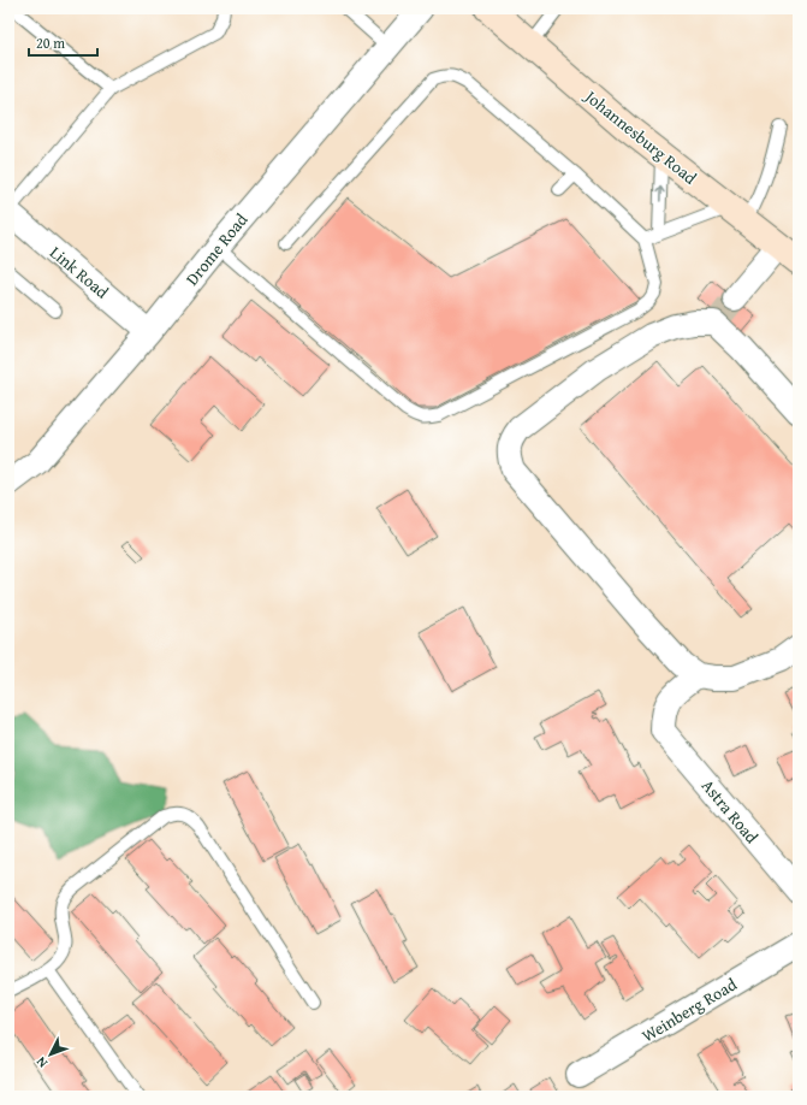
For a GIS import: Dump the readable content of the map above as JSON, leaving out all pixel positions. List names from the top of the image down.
{
  "streets": {
    "main road": ["Johannesburg Road"],
    "street": [
      "Drome Road",
      "Link Road",
      "Astra Road",
      "Weinberg Road"
    ]
  },
  "crossings": [
    ["Drome Road", "Link Road"]
  ],
  "scale_bar": "20 m",
  "north": "bottom left"
}
